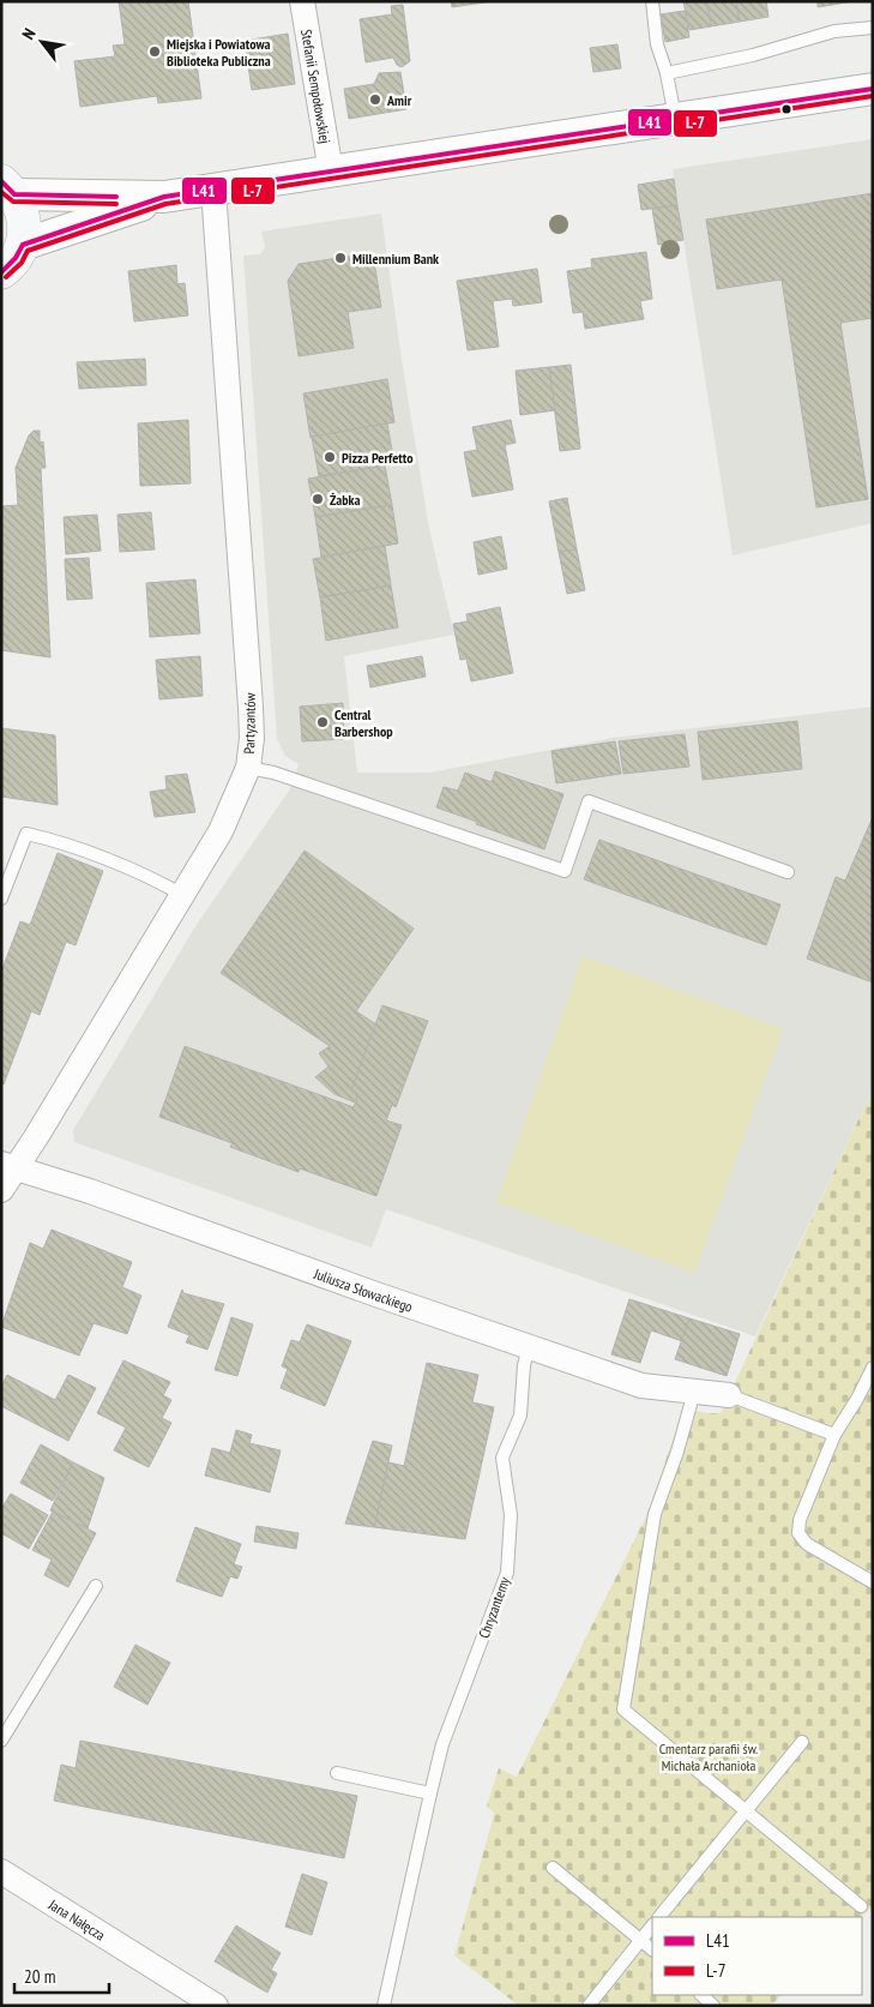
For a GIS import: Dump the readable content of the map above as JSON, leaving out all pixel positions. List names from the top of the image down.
{
  "streets": {
    "street": [
      "Stefanii Sempołowskiej",
      "Partyzantów",
      "Juliusza Słowackiego",
      "Jana Nałęcza"
    ],
    "lane": ["Chryzantemy"]
  },
  "crossings": [
    ["Partyzantów", "Juliusza Słowackiego"],
    ["Juliusza Słowackiego", "Chryzantemy"]
  ],
  "parks": ["Cmentarz parafii św. Michała Archanioła"],
  "places": [
    "Miejska i Powiatowa Biblioteka Publiczna",
    "Amir",
    "Millennium Bank",
    "Pizza Perfetto",
    "Żabka",
    "Central Barbershop"
  ],
  "lines": ["transit line L41", "transit line L-7"],
  "legend": ["L41", "L-7"],
  "scale_bar": "20 m",
  "north": "top left"
}
